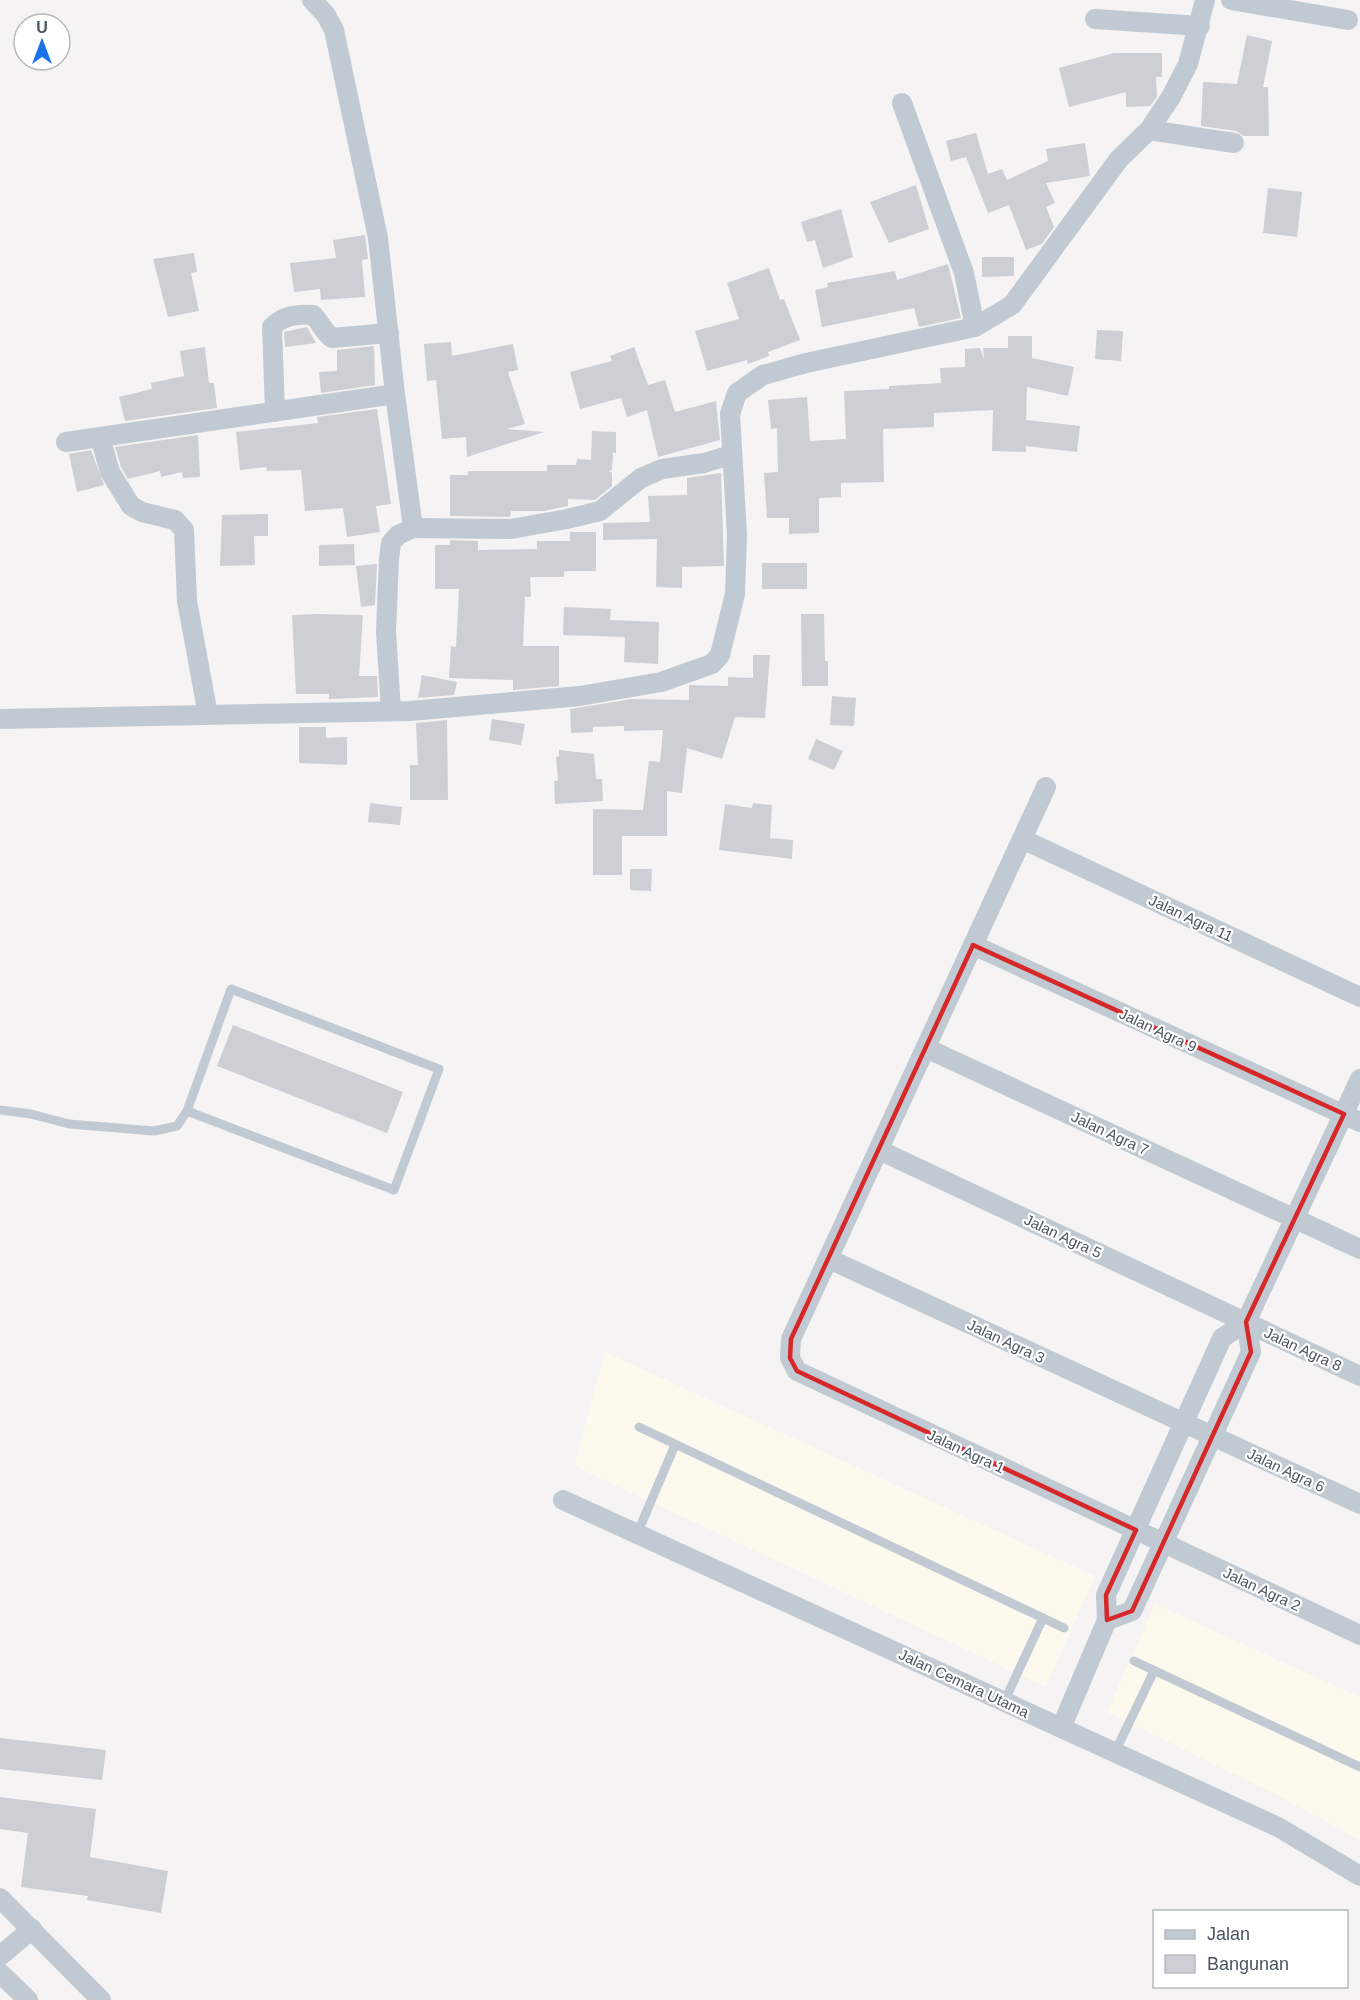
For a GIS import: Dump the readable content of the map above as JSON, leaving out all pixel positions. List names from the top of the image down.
{
  "streets": {
    "street": [
      "Jalan Agra 11",
      "Jalan Agra 9",
      "Jalan Agra 7",
      "Jalan Agra 5",
      "Jalan Agra 3",
      "Jalan Agra 8",
      "Jalan Agra 1",
      "Jalan Agra 6",
      "Jalan Agra 2",
      "Jalan Cemara Utama"
    ]
  },
  "crossings": [
    ["Jalan Agra 5", "Jalan Agra 8"],
    ["Jalan Agra 3", "Jalan Agra 1"],
    ["Jalan Agra 3", "Jalan Agra 6"],
    ["Jalan Agra 1", "Jalan Agra 2"]
  ],
  "legend": ["Jalan", "Bangunan"],
  "north": "top"
}
